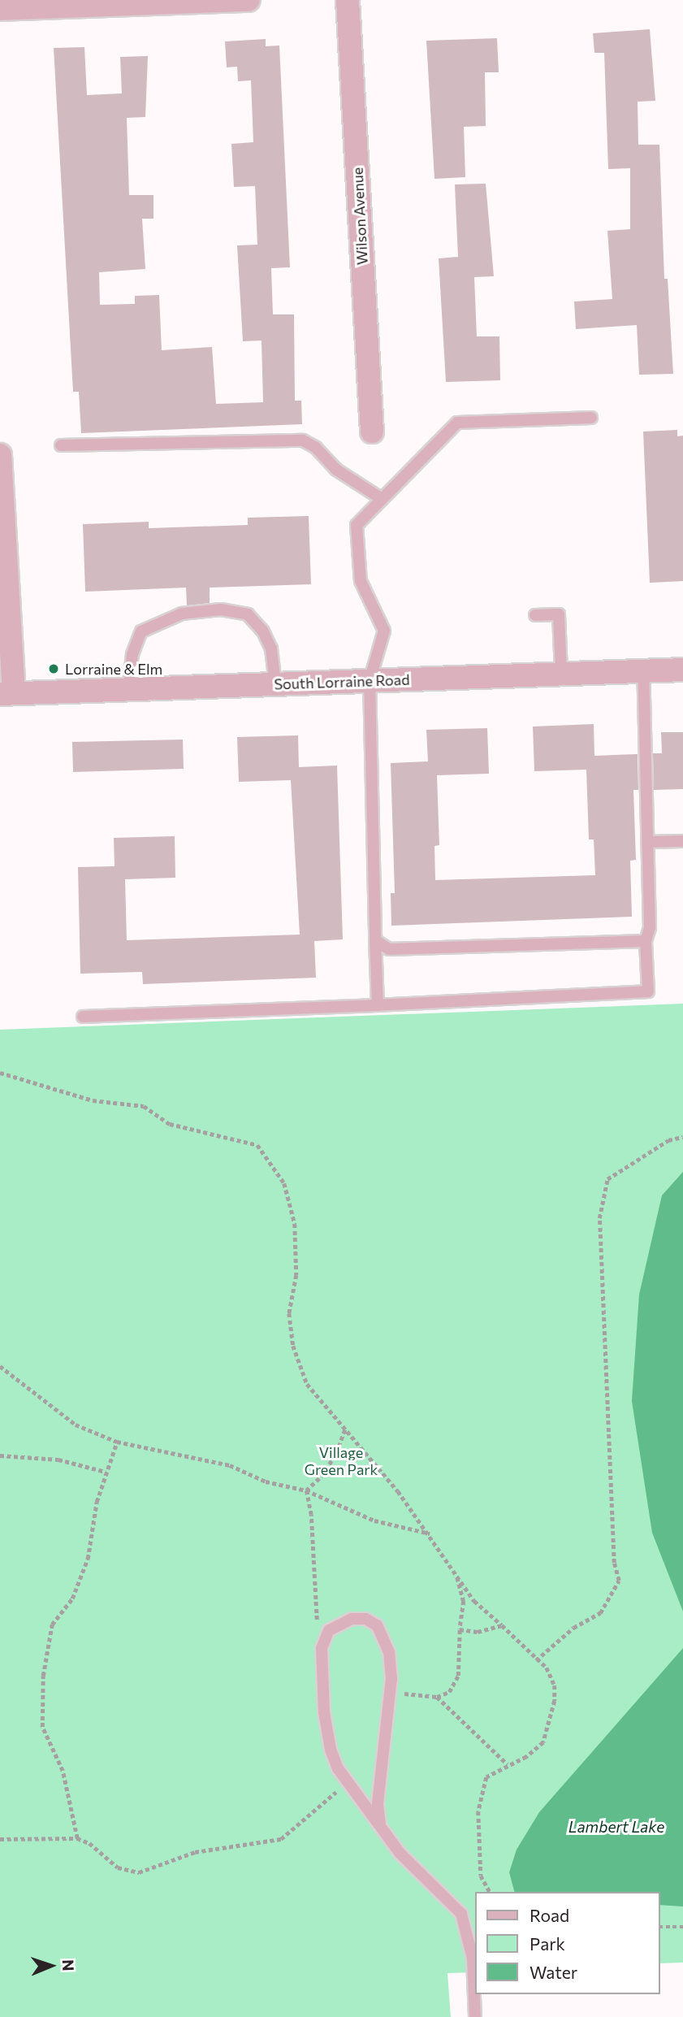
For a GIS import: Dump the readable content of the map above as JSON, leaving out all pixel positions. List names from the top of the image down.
{
  "streets": {
    "street": ["Wilson Avenue", "South Lorraine Road"]
  },
  "water": ["Lambert Lake"],
  "parks": ["Village Green Park"],
  "places": ["Lorraine & Elm"],
  "legend": ["Road", "Park", "Water"],
  "north": "right"
}
